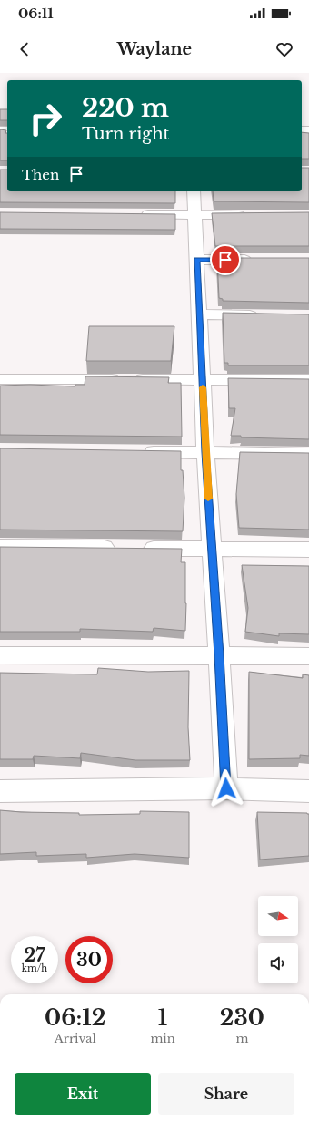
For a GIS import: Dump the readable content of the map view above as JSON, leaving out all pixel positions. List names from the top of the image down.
{
  "north": "right",
  "page": {
    "status": "06:11",
    "header": "Waylane",
    "turn": ["220 m", "Turn right"],
    "then": "Then",
    "speed": "27 km/h",
    "limit": "30",
    "eta": [
      "06:12",
      "Arrival",
      "1",
      "min",
      "230",
      "m"
    ],
    "buttons": ["Exit", "Share"]
  }
}
